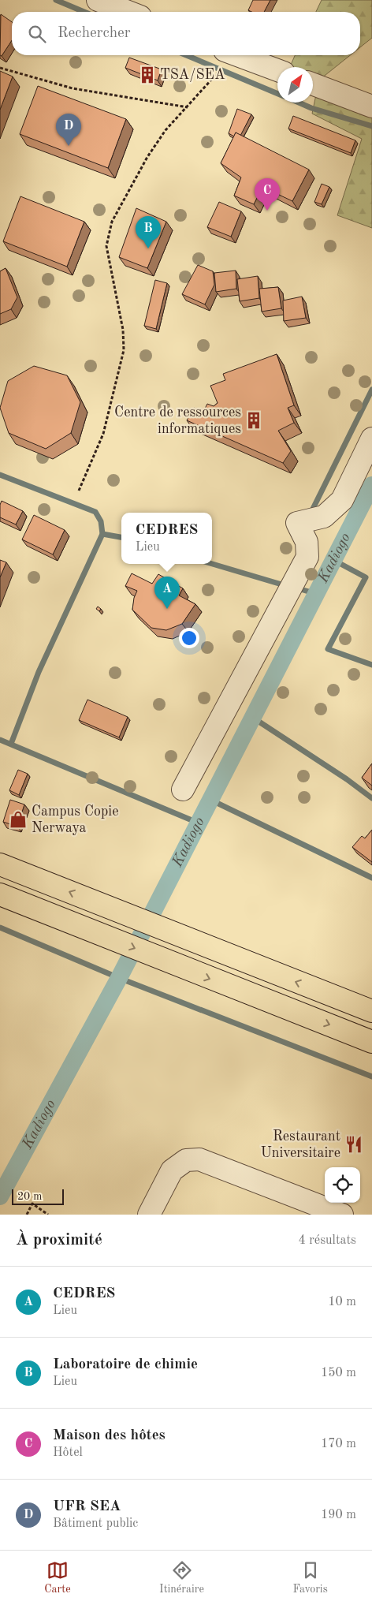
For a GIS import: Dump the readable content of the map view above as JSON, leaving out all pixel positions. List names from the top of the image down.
{
  "water": ["Kadiogo"],
  "places": {
    "building": ["TSA/SEA", "Centre de ressources informatiques"],
    "shop": ["Campus Copie Nerwaya"],
    "restaurant": ["Restaurant Universitaire"]
  },
  "scale_bar": "20 m",
  "north": "top right",
  "page": {
    "search": "Rechercher",
    "pins": [
      "D",
      "C",
      "B",
      "A"
    ],
    "popup": ["CEDRES", "Lieu"],
    "scale": "20 m",
    "heading": ["À proximité", "4 résultats"],
    "list": [
      {
        "mark": "A",
        "name": "CEDRES",
        "note": "Lieu",
        "value": "10 m"
      },
      {
        "mark": "B",
        "name": "Laboratoire de chimie",
        "note": "Lieu",
        "value": "150 m"
      },
      {
        "mark": "C",
        "name": "Maison des hôtes",
        "note": "Hôtel",
        "value": "170 m"
      },
      {
        "mark": "D",
        "name": "UFR SEA",
        "note": "Bâtiment public",
        "value": "190 m"
      }
    ],
    "nav": ["Carte", "Itinéraire", "Favoris"]
  }
}
